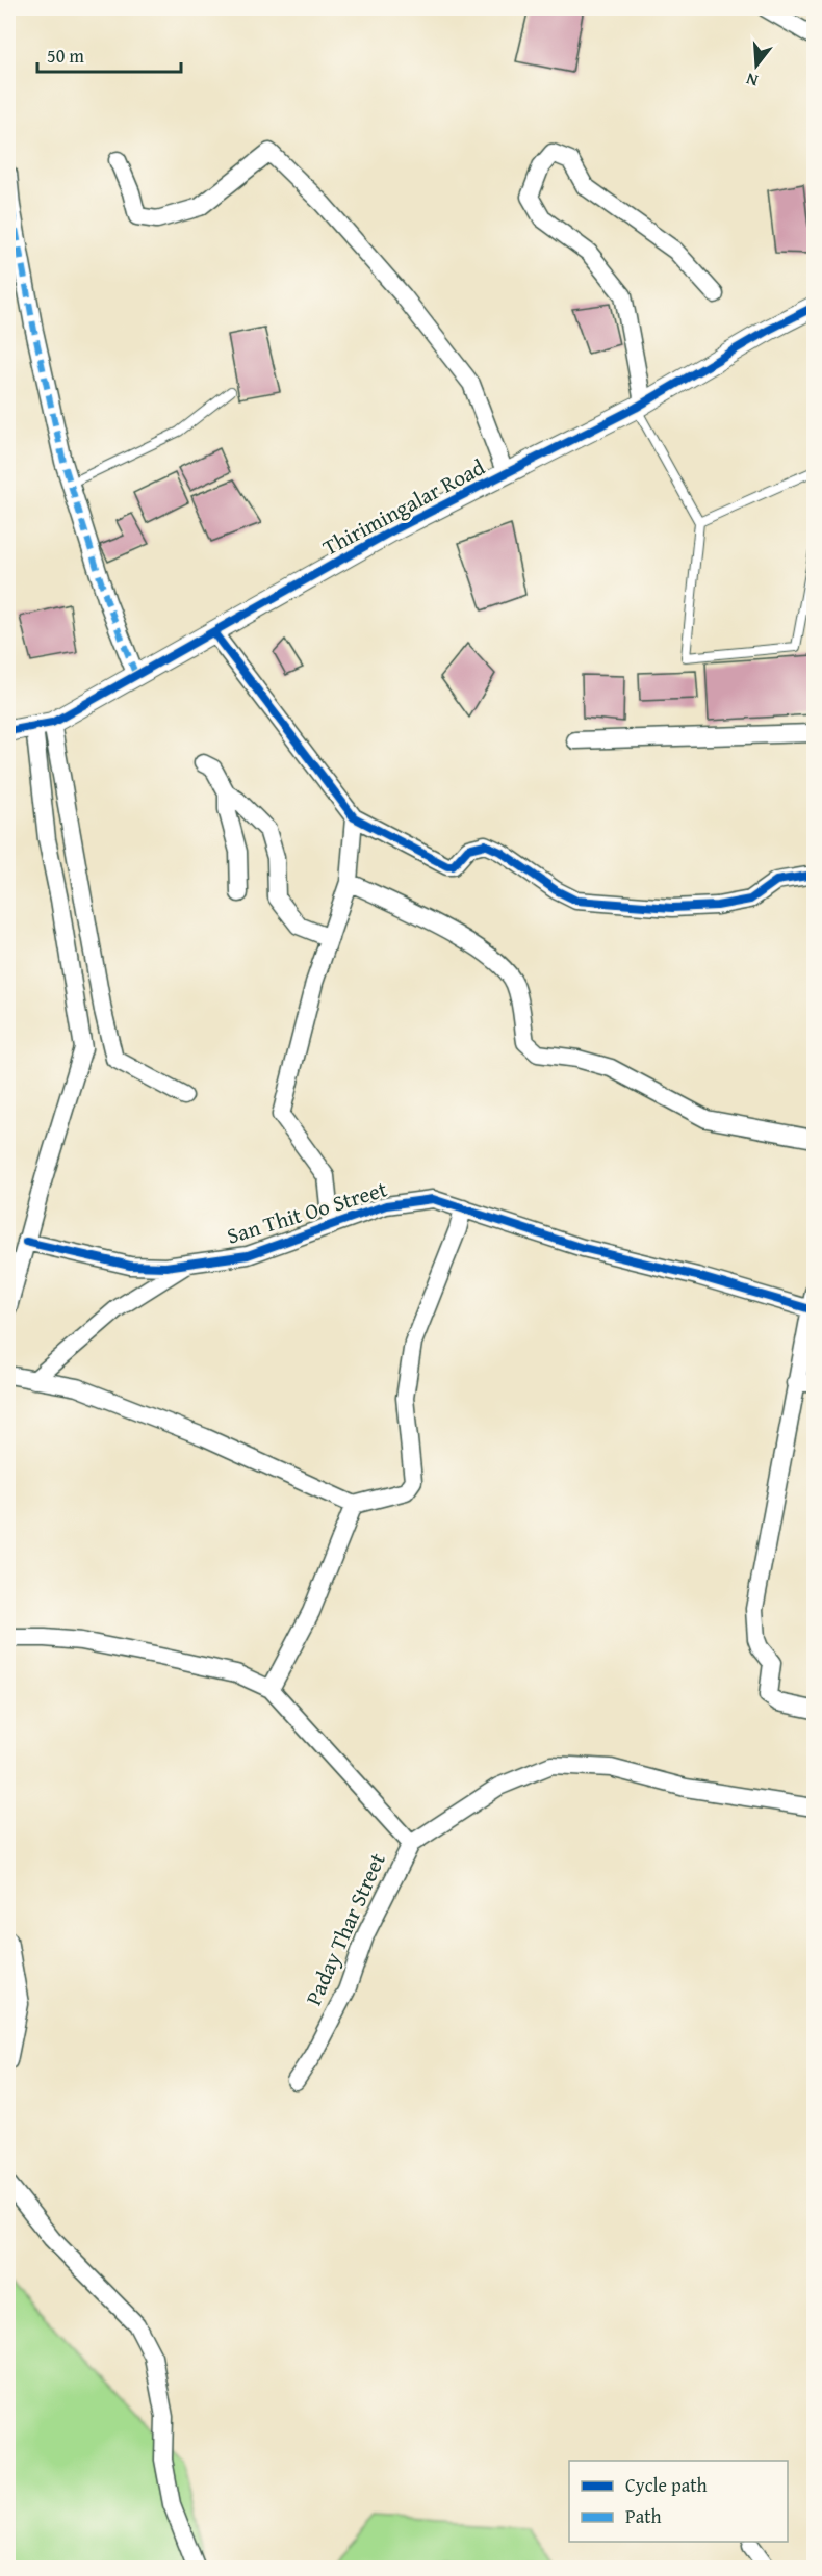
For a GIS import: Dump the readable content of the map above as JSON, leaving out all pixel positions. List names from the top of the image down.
{
  "streets": {
    "street": ["Thirimingalar Road", "San Thit Oo Street", "Paday Thar Street"]
  },
  "legend": ["Cycle path", "Path"],
  "scale_bar": "50 m",
  "north": "bottom"
}
